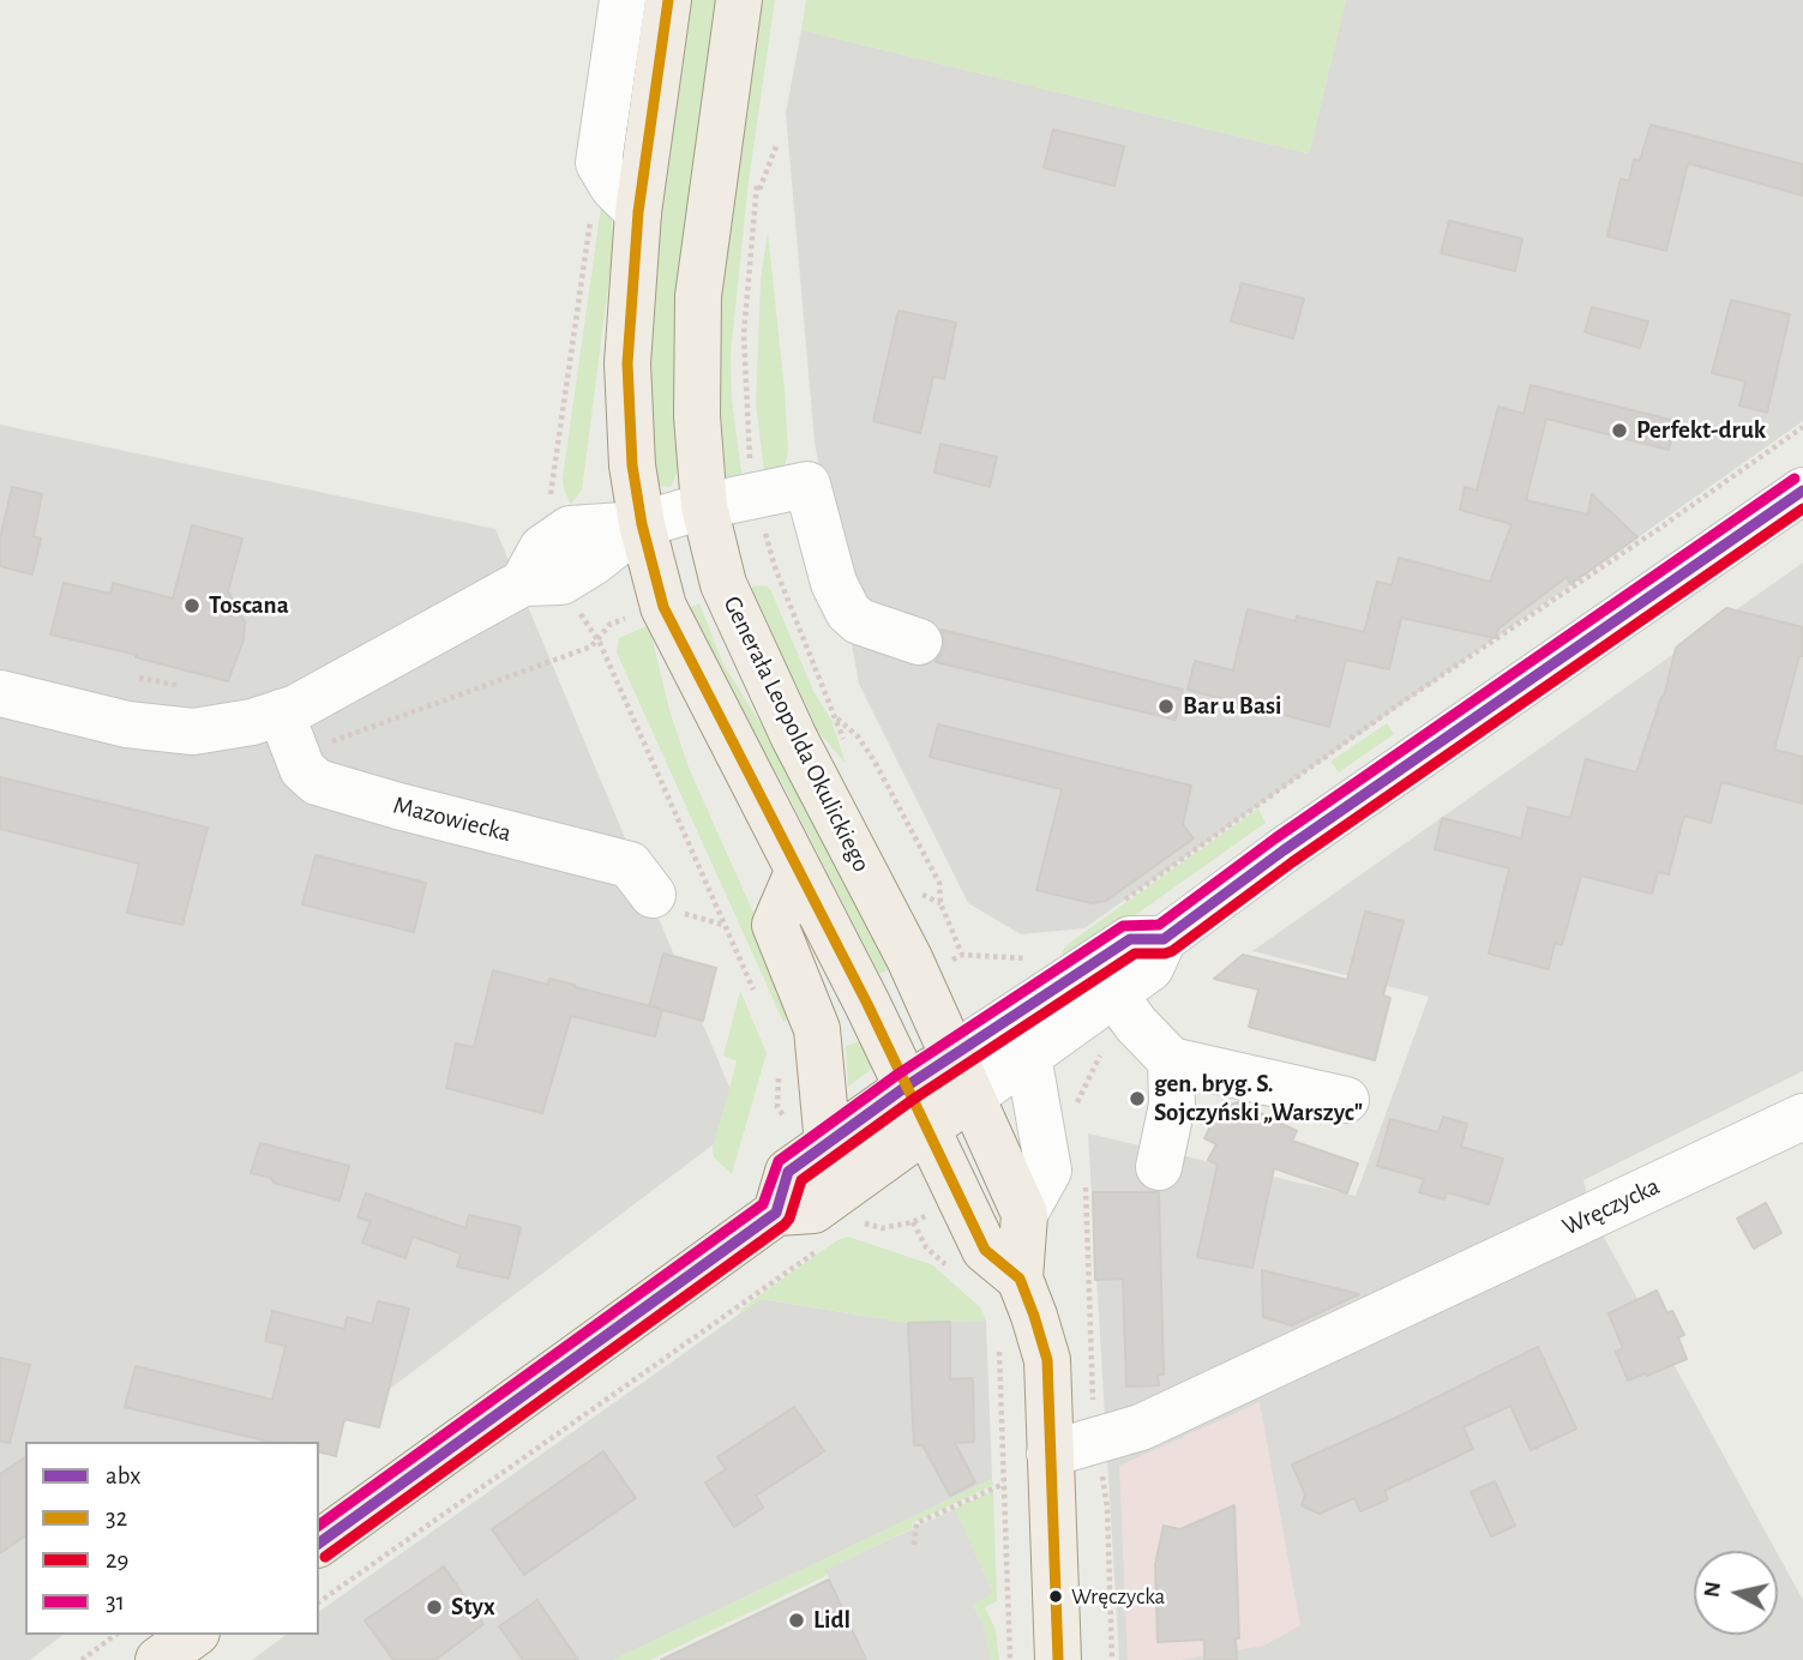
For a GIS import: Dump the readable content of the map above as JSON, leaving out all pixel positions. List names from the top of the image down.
{
  "streets": {
    "main road": ["Generała Leopolda Okulickiego"],
    "street": ["Mazowiecka", "Wręczycka"]
  },
  "places": [
    "Perfekt-druk",
    "Toscana",
    "Bar u Basi",
    "gen. bryg. S. Sojczyński „Warszyc\"",
    "Wręczycka",
    "Styx",
    "Lidl"
  ],
  "lines": [
    "transit line 32",
    "transit line 31",
    "transit line abx",
    "transit line 29"
  ],
  "legend": [
    "abx",
    "32",
    "29",
    "31"
  ],
  "north": "left"
}
